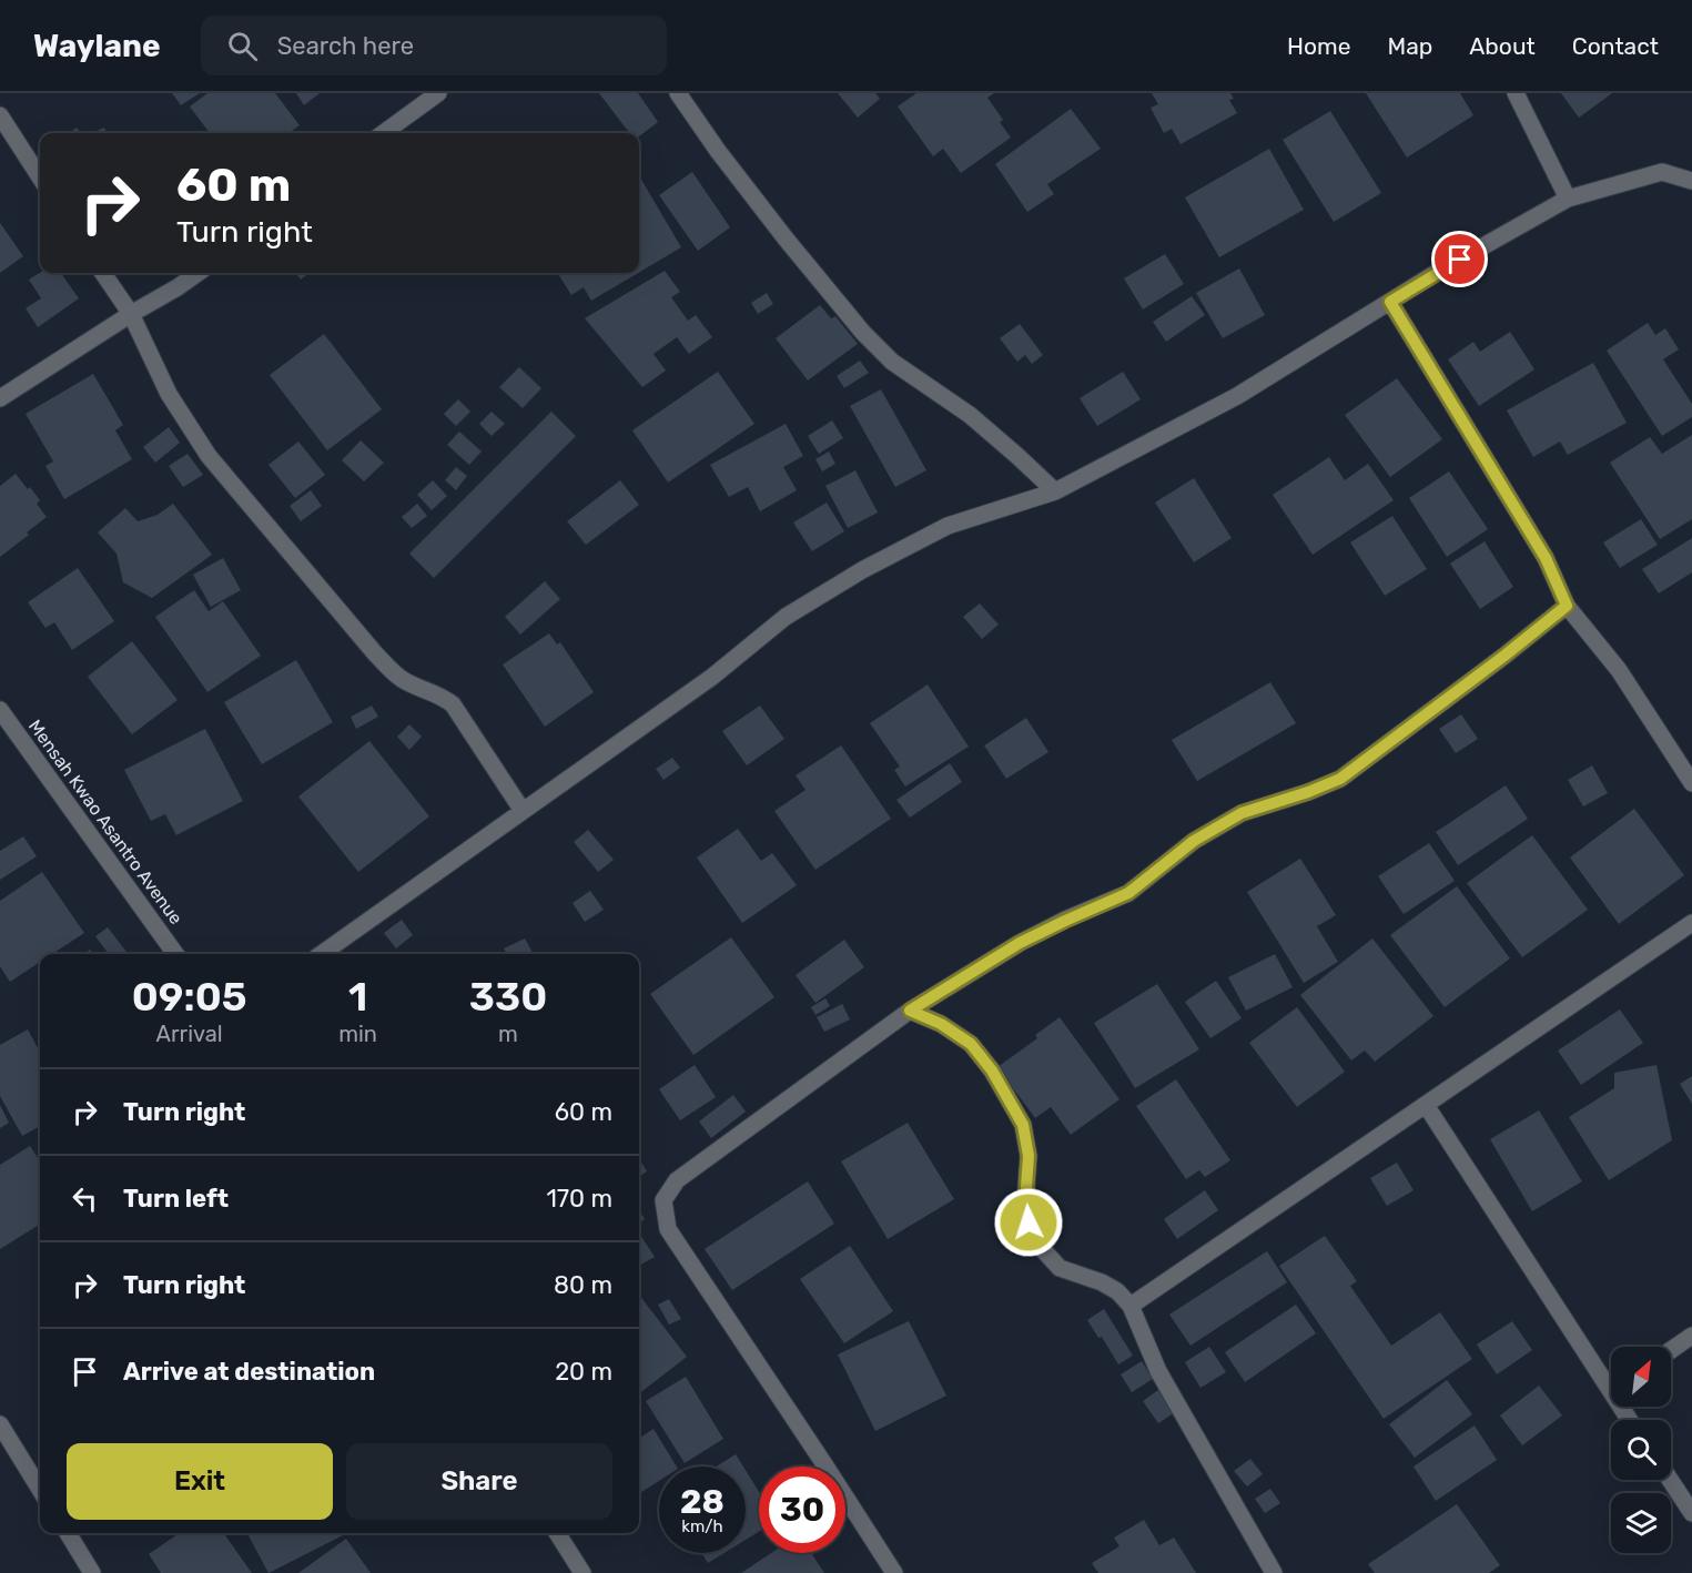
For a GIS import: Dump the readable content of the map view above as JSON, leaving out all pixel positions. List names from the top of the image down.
{
  "streets": {
    "street": ["Mensah Kwao Asantro Avenue"]
  },
  "north": "top right",
  "page": {
    "header": "Waylane",
    "search": "Search here",
    "nav": [
      "Home",
      "Map",
      "About",
      "Contact"
    ],
    "turn": ["60 m", "Turn right"],
    "eta": [
      "09:05",
      "Arrival",
      "1",
      "min",
      "330",
      "m"
    ],
    "list": [
      {
        "name": "Turn right",
        "value": "60 m"
      },
      {
        "name": "Turn left",
        "value": "170 m"
      },
      {
        "name": "Turn right",
        "value": "80 m"
      },
      {
        "name": "Arrive at destination",
        "value": "20 m"
      }
    ],
    "buttons": ["Exit", "Share"],
    "speed": "28 km/h",
    "limit": "30"
  }
}
